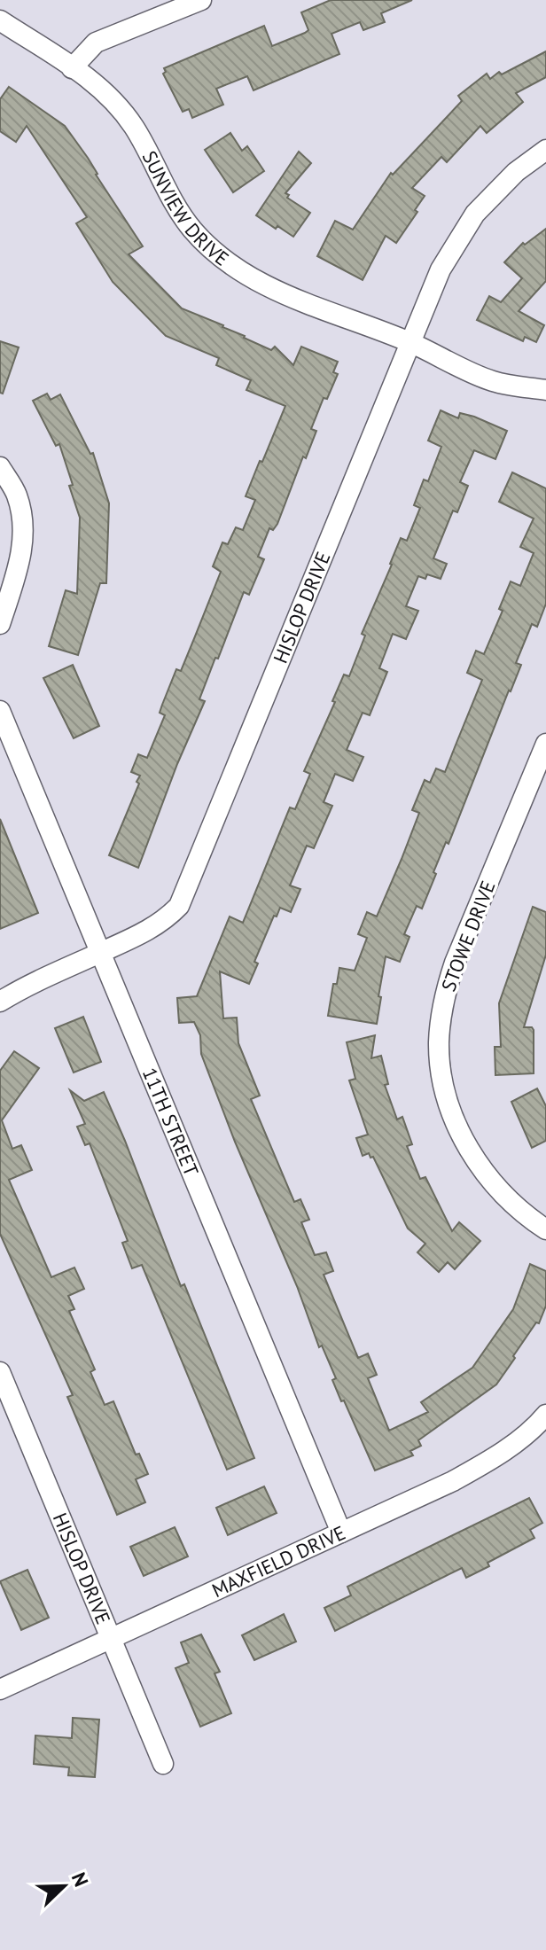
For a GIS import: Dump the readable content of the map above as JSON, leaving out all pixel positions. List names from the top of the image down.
{
  "streets": {
    "street": [
      "SUNVIEW DRIVE",
      "HISLOP DRIVE",
      "STOWE DRIVE",
      "11TH STREET",
      "MAXFIELD DRIVE"
    ]
  },
  "crossings": [
    ["SUNVIEW DRIVE", "HISLOP DRIVE"],
    ["HISLOP DRIVE", "11TH STREET"],
    ["HISLOP DRIVE", "MAXFIELD DRIVE"],
    ["11TH STREET", "MAXFIELD DRIVE"]
  ],
  "north": "top right"
}
